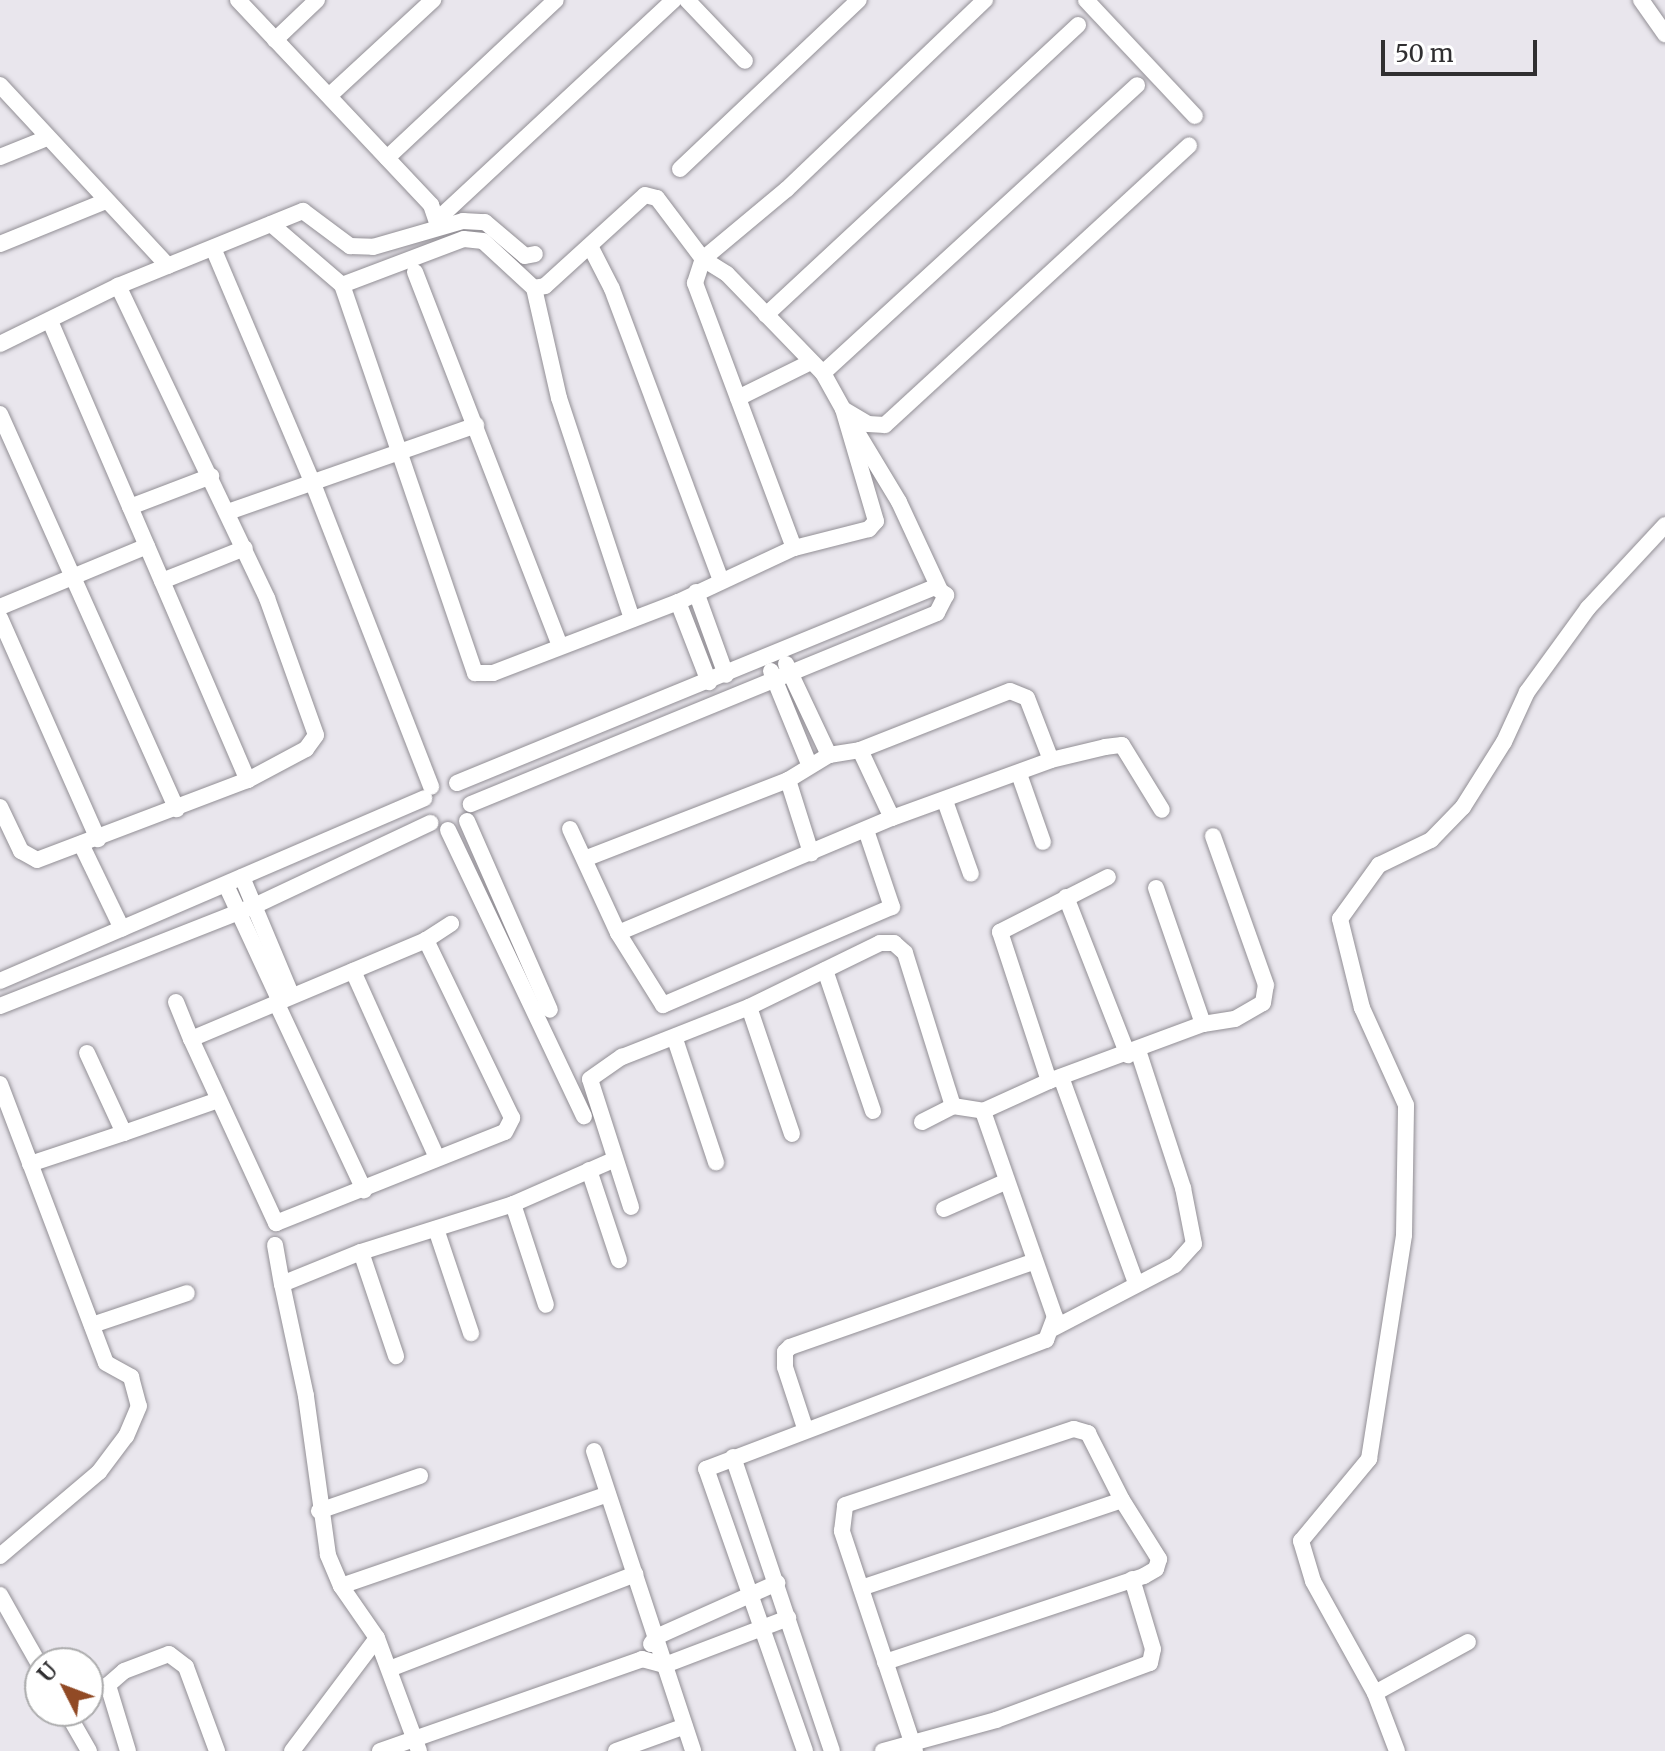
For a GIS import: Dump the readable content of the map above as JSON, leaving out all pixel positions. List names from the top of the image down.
{
  "scale_bar": "50 m",
  "north": "top left"
}
